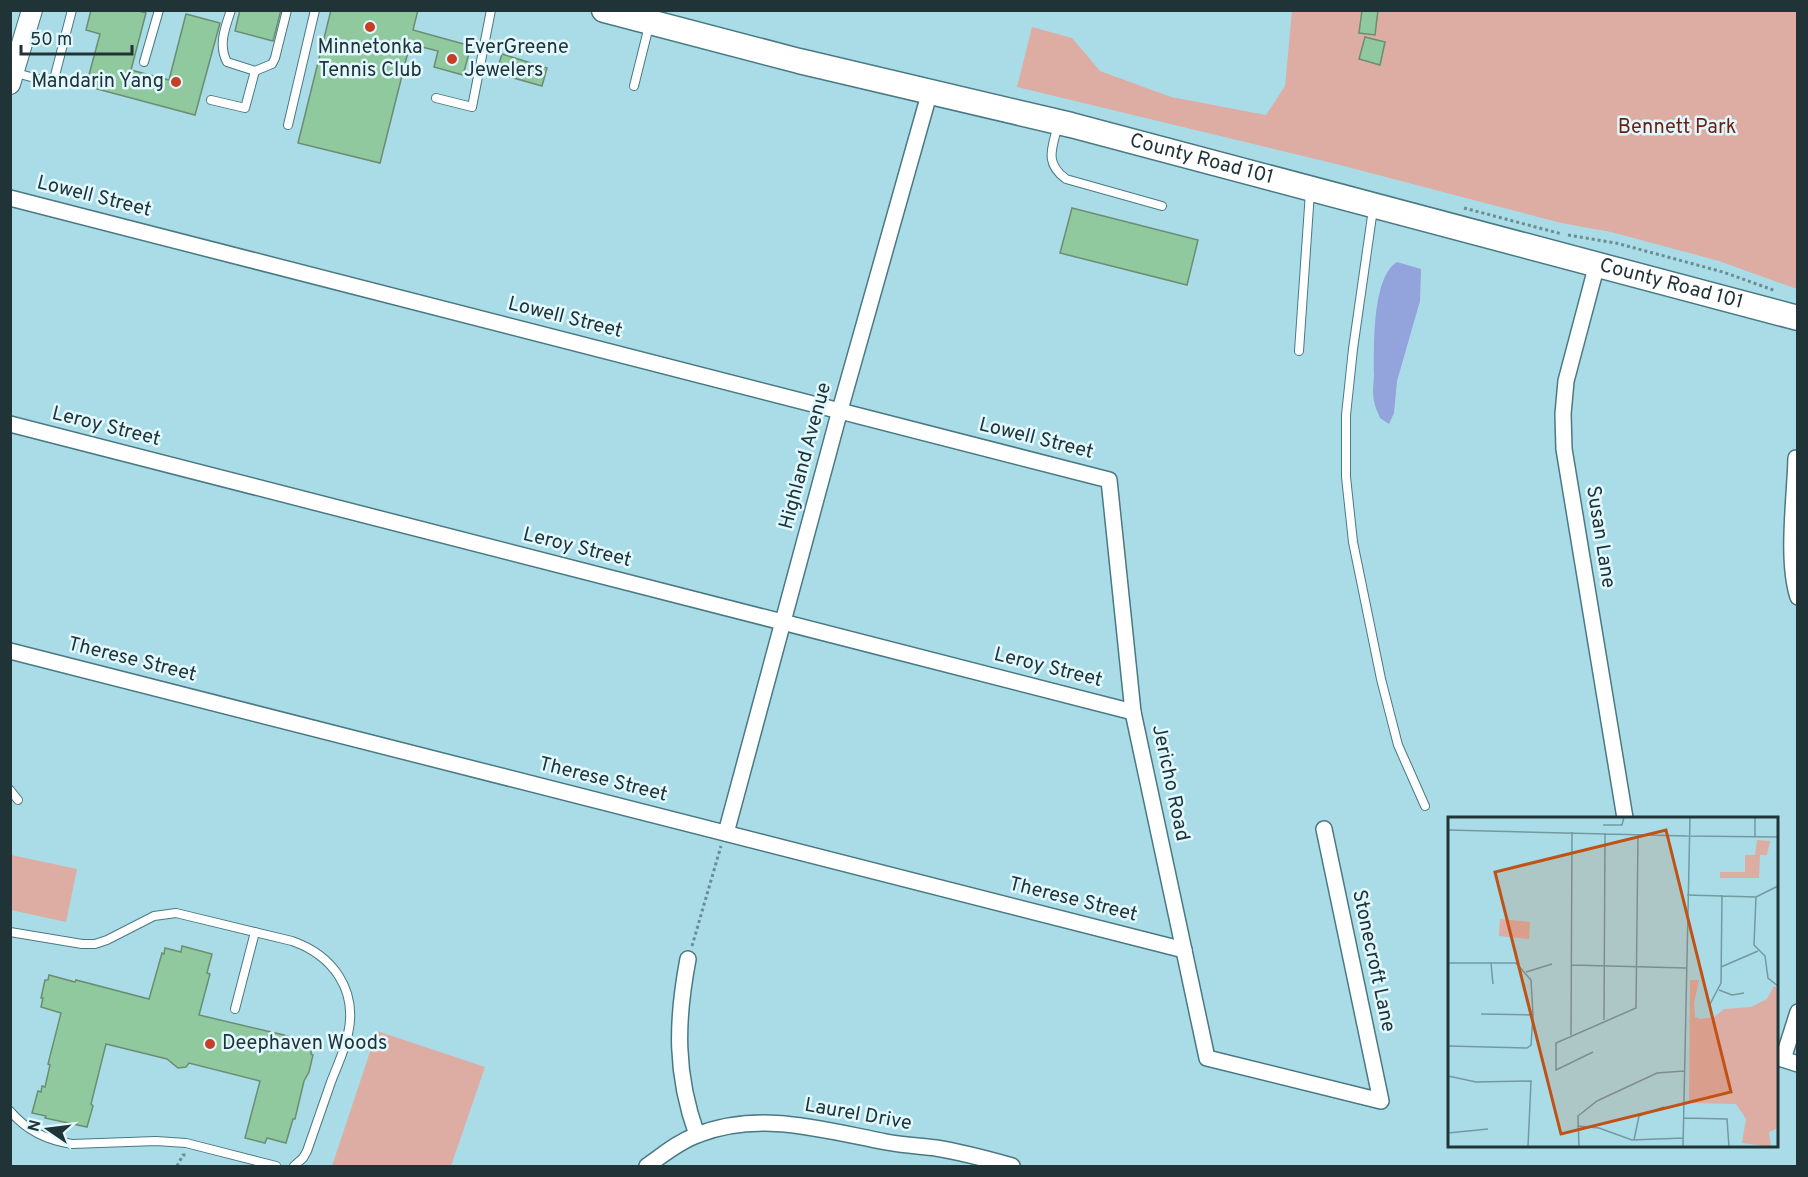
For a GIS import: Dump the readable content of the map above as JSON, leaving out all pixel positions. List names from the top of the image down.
{
  "streets": {
    "main road": ["County Road 101"],
    "street": [
      "Lowell Street",
      "Leroy Street",
      "Highland Avenue",
      "Susan Lane",
      "Therese Street",
      "Jericho Road",
      "Stonecroft Lane",
      "Laurel Drive"
    ]
  },
  "crossings": [
    ["County Road 101", "Highland Avenue"],
    ["County Road 101", "Susan Lane"],
    ["Lowell Street", "Highland Avenue"],
    ["Lowell Street", "Jericho Road"],
    ["Leroy Street", "Highland Avenue"],
    ["Leroy Street", "Jericho Road"],
    ["Highland Avenue", "Therese Street"],
    ["Therese Street", "Jericho Road"],
    ["Jericho Road", "Stonecroft Lane"]
  ],
  "parks": ["Bennett Park"],
  "places": [
    "Minnetonka Tennis Club",
    "EverGreene Jewelers",
    "Mandarin Yang",
    "Deephaven Woods"
  ],
  "scale_bar": "50 m",
  "north": "left"
}
